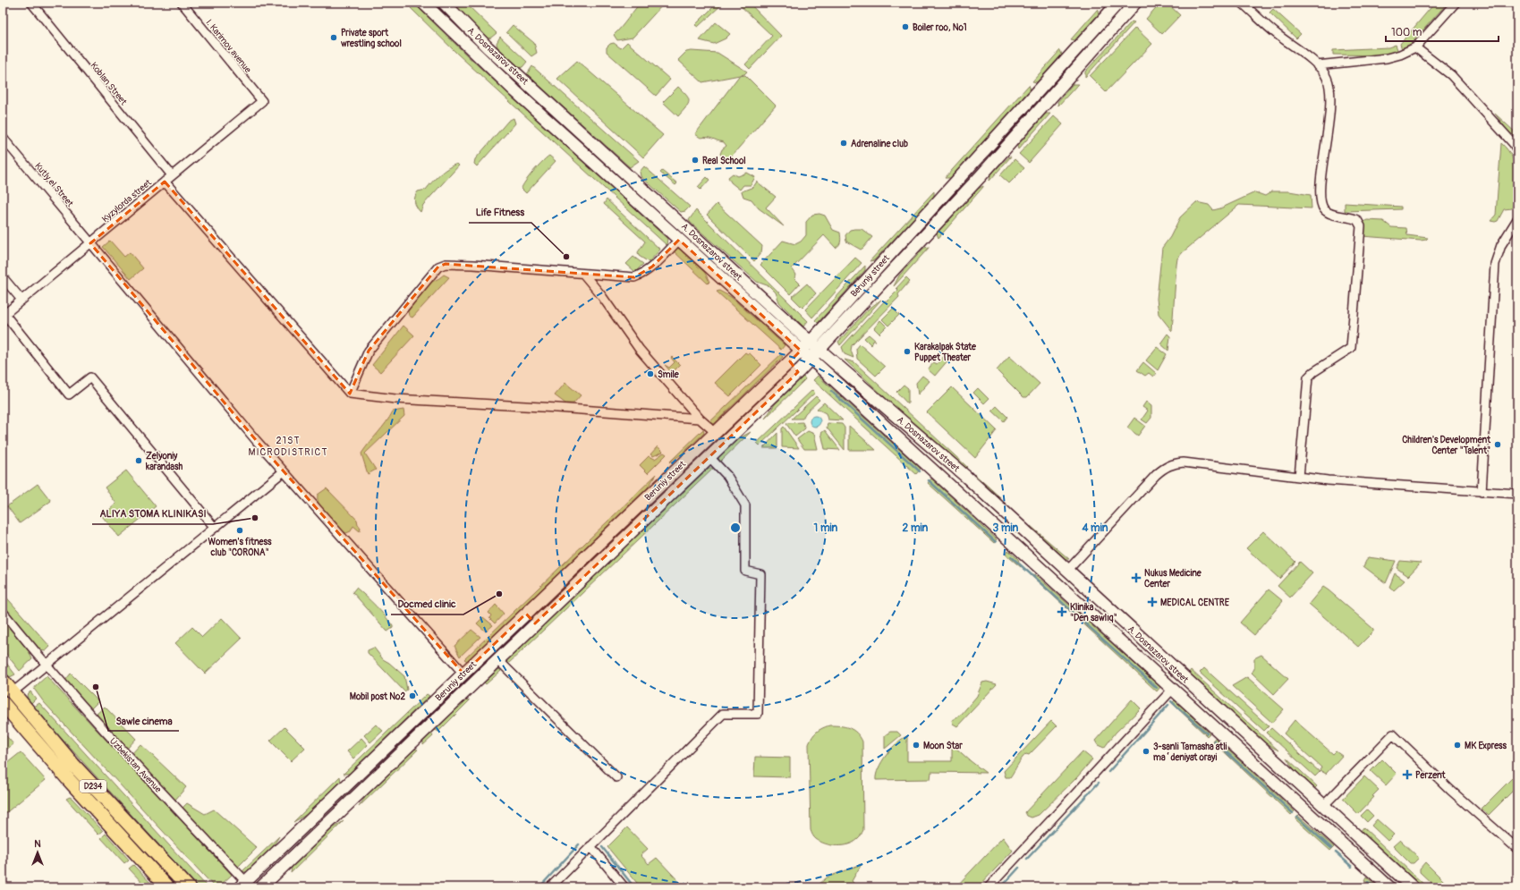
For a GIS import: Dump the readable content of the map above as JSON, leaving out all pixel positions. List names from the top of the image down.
{
  "streets": {
    "main road": ["A. Dosnazarov street", "Beruniy street", "D234"],
    "street": [
      "I. Karimov avenue",
      "Koblan Street",
      "Kutly el Street",
      "Kyzylorda street",
      "Uzbekistan Avenue"
    ]
  },
  "crossings": [
    ["I. Karimov avenue", "Kyzylorda street"],
    ["A. Dosnazarov street", "Beruniy street"],
    ["Koblan Street", "Kyzylorda street"],
    ["Kutly el Street", "Kyzylorda street"],
    ["Kutly el Street", "Beruniy street"],
    ["Beruniy street", "Uzbekistan Avenue"]
  ],
  "districts": ["21ST MICRODISTRICT"],
  "places": {
    "other": [
      "Boiler roo, №1",
      "Private sport wrestling school",
      "Adrenaline club",
      "Real School",
      "Life Fitness",
      "Karakalpak State Puppet Theater",
      "Smile",
      "Children's Development Center \"Talent\"",
      "Zelyoniy karandash",
      "ALIYA STOMA KLINIKASI",
      "Women's fitness club \"CORONA\"",
      "Docmed clinic",
      "Sawle cinema",
      "Mobil post №2",
      "Moon Star",
      "MK Express",
      "3-sanli Tamasha atli maʻdeniyat orayi"
    ],
    "health": [
      "Nukus Medicine Center",
      "MEDICAL CENTRE",
      "Klinika \"Den sawlıq\"",
      "Perzent"
    ]
  },
  "scale_bar": "100 m",
  "north": "top",
  "rings": [
    "1 min",
    "2 min",
    "3 min",
    "4 min"
  ]
}
